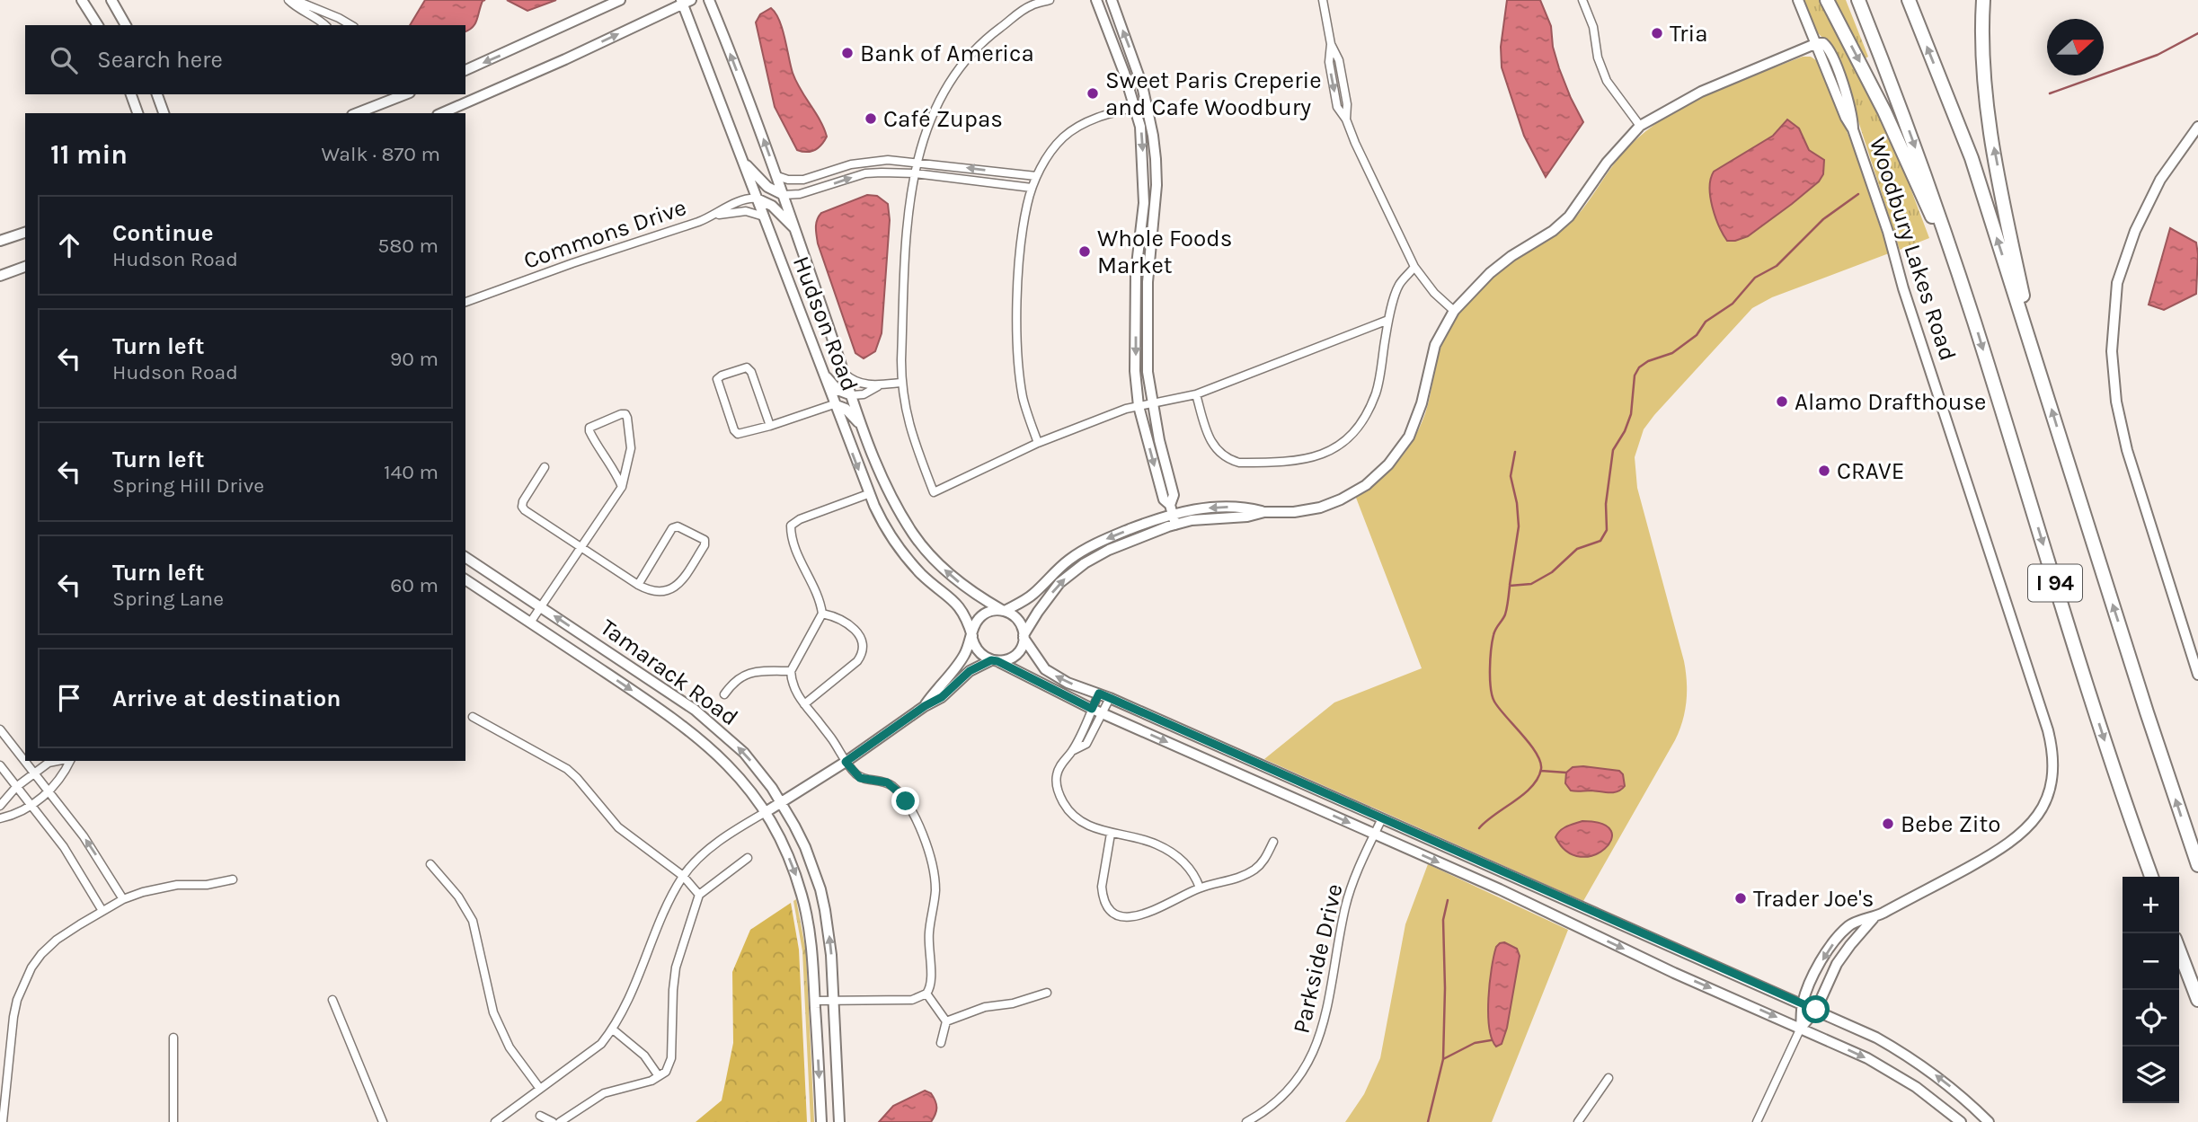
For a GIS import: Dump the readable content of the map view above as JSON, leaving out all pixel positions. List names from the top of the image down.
{
  "streets": {
    "highway": ["I 94"],
    "street": [
      "Commons Drive",
      "Woodbury Lakes Road",
      "Hudson Road",
      "Tamarack Road",
      "Parkside Drive"
    ]
  },
  "crossings": [
    ["Commons Drive", "Hudson Road"]
  ],
  "places": [
    "Tria",
    "Bank of America",
    "Sweet Paris Creperie and Cafe Woodbury",
    "Café Zupas",
    "Whole Foods Market",
    "Alamo Drafthouse",
    "CRAVE",
    "Bebe Zito",
    "Trader Joe's"
  ],
  "north": "right",
  "page": {
    "search": "Search here",
    "heading": ["11 min", "Walk · 870 m"],
    "list": [
      ["Continue", "Hudson Road", "580 m"],
      ["Turn left", "Hudson Road", "90 m"],
      ["Turn left", "Spring Hill Drive", "140 m"],
      ["Turn left", "Spring Lane", "60 m"],
      "Arrive at destination"
    ],
    "map_buttons": ["+", "−"]
  }
}
